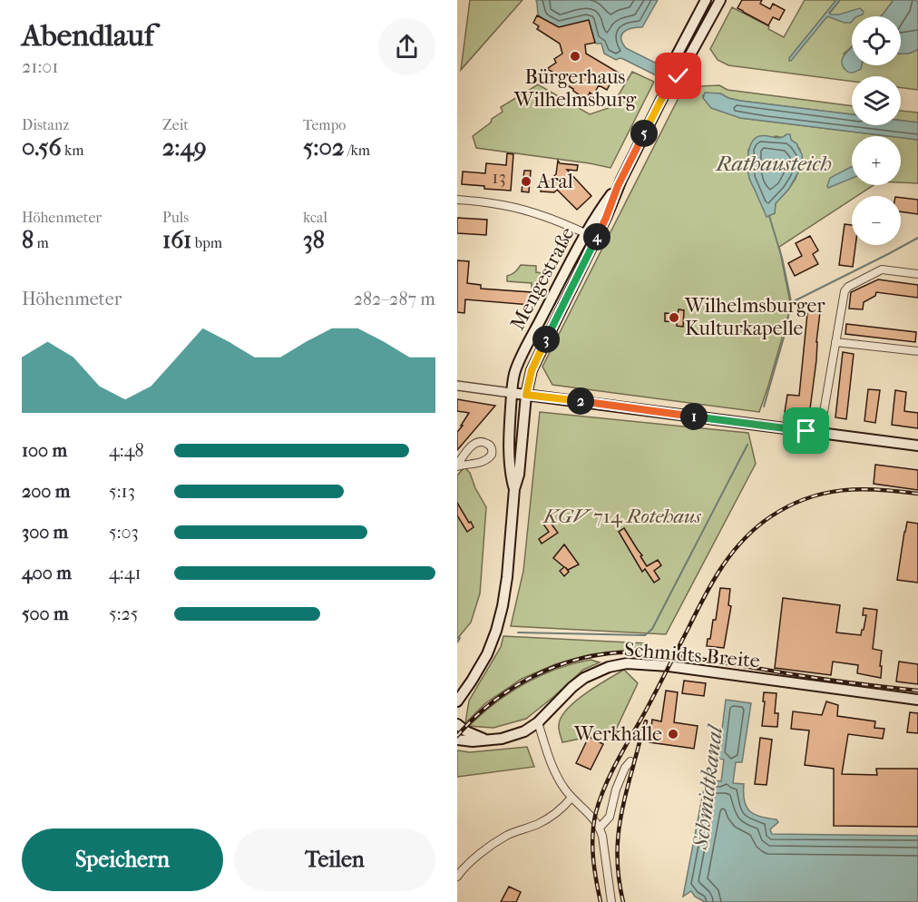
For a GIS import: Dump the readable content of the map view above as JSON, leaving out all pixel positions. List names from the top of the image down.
{
  "streets": {
    "main road": ["Mengestraße", "Schmidts Breite"]
  },
  "water": ["Rathausteich", "Schmidtkanal"],
  "parks": ["KGV 714 Rotehaus"],
  "places": [
    "Bürgerhaus Wilhelmsburg",
    "Aral",
    "Wilhelmsburger Kulturkapelle",
    "Werkhalle"
  ],
  "house_numbers": ["13"],
  "page": {
    "heading": ["Abendlauf", "21:01"],
    "map_buttons": ["+", "−"],
    "stats": [
      ["Distanz", "0.56 km"],
      ["Zeit", "2:49"],
      ["Tempo", "5:02 /km"],
      ["Höhenmeter", "8 m"],
      ["Puls", "161 bpm"],
      ["kcal", "38"]
    ],
    "pins": [
      "5",
      "4",
      "3",
      "2",
      "1"
    ],
    "chart": ["Höhenmeter", "282–287 m"],
    "list": [
      {
        "name": "100 m",
        "note": "4:48"
      },
      {
        "name": "200 m",
        "note": "5:13"
      },
      {
        "name": "300 m",
        "note": "5:03"
      },
      {
        "name": "400 m",
        "note": "4:41"
      },
      {
        "name": "500 m",
        "note": "5:25"
      }
    ],
    "buttons": ["Speichern", "Teilen"]
  }
}
